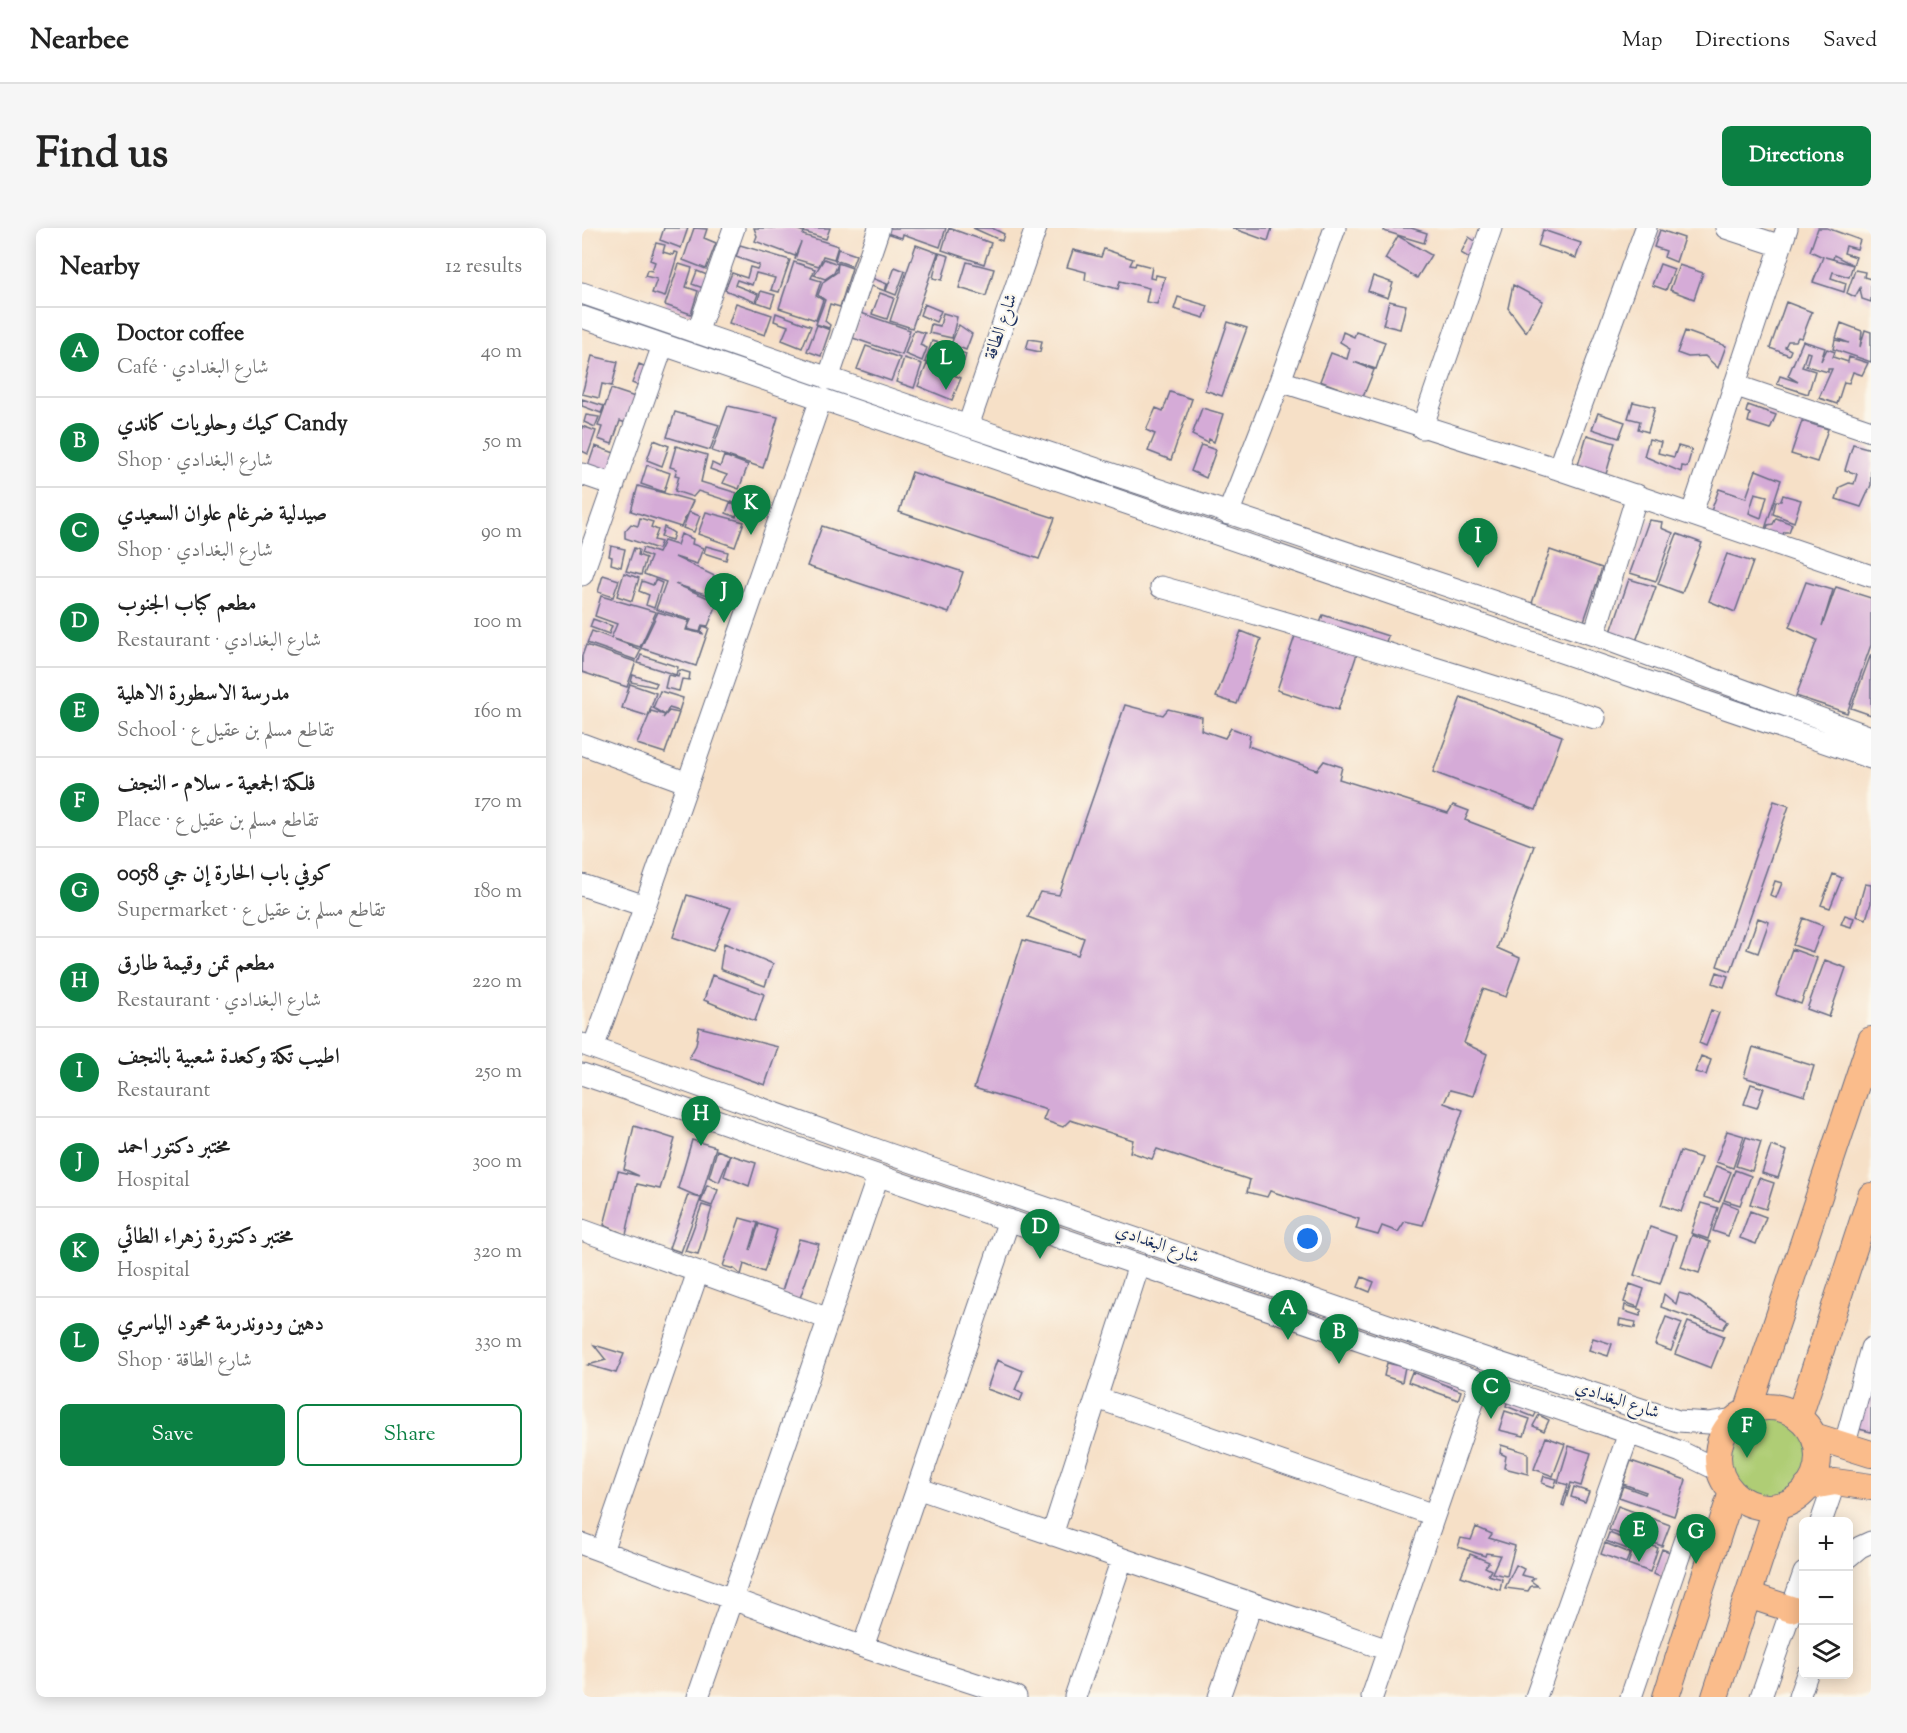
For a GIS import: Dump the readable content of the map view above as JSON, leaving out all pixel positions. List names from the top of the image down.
{
  "streets": {
    "street": ["شارع الطاقة", "شارع البغدادي"]
  },
  "page": {
    "header": "Nearbee",
    "nav": ["Map", "Directions", "Saved"],
    "title": "Find us",
    "buttons": [
      "Directions",
      ["Save", "Share"]
    ],
    "heading": ["Nearby", "12 results"],
    "list": [
      {
        "mark": "A",
        "name": "Doctor coffee",
        "note": "Café · شارع البغدادي",
        "value": "40 m"
      },
      {
        "mark": "B",
        "name": "كيك وحلويات كاندي Candy",
        "note": "Shop · شارع البغدادي",
        "value": "50 m"
      },
      {
        "mark": "C",
        "name": "صيدلية ضرغام علوان السعيدي",
        "note": "Shop · شارع البغدادي",
        "value": "90 m"
      },
      {
        "mark": "D",
        "name": "مطعم كباب الجنوب",
        "note": "Restaurant · شارع البغدادي",
        "value": "100 m"
      },
      {
        "mark": "E",
        "name": "مدرسة الاسطورة الاهلية",
        "note": "School · تقاطع مسلم بن عقيل ع",
        "value": "160 m"
      },
      {
        "mark": "F",
        "name": "فلكة الجمعية - سلام - النجف",
        "note": "Place · تقاطع مسلم بن عقيل ع",
        "value": "170 m"
      },
      {
        "mark": "G",
        "name": "كوفي باب الحارة إن جي 0058",
        "note": "Supermarket · تقاطع مسلم بن عقيل ع",
        "value": "180 m"
      },
      {
        "mark": "H",
        "name": "مطعم تمن وقيمة طارق",
        "note": "Restaurant · شارع البغدادي",
        "value": "220 m"
      },
      {
        "mark": "I",
        "name": "اطيب تكة وكعدة شعبية بالنجف",
        "note": "Restaurant",
        "value": "250 m"
      },
      {
        "mark": "J",
        "name": "مختبر دكتور احمد",
        "note": "Hospital",
        "value": "300 m"
      },
      {
        "mark": "K",
        "name": "مختبر دكتورة زهراء الطائي",
        "note": "Hospital",
        "value": "320 m"
      },
      {
        "mark": "L",
        "name": "دهين ودوندرمة محمود الياسري",
        "note": "Shop · شارع الطاقة",
        "value": "330 m"
      }
    ],
    "pins": [
      "L",
      "K",
      "I",
      "J",
      "H",
      "D",
      "A",
      "B",
      "C",
      "F",
      "E",
      "G"
    ],
    "map_buttons": ["+", "−"]
  }
}
